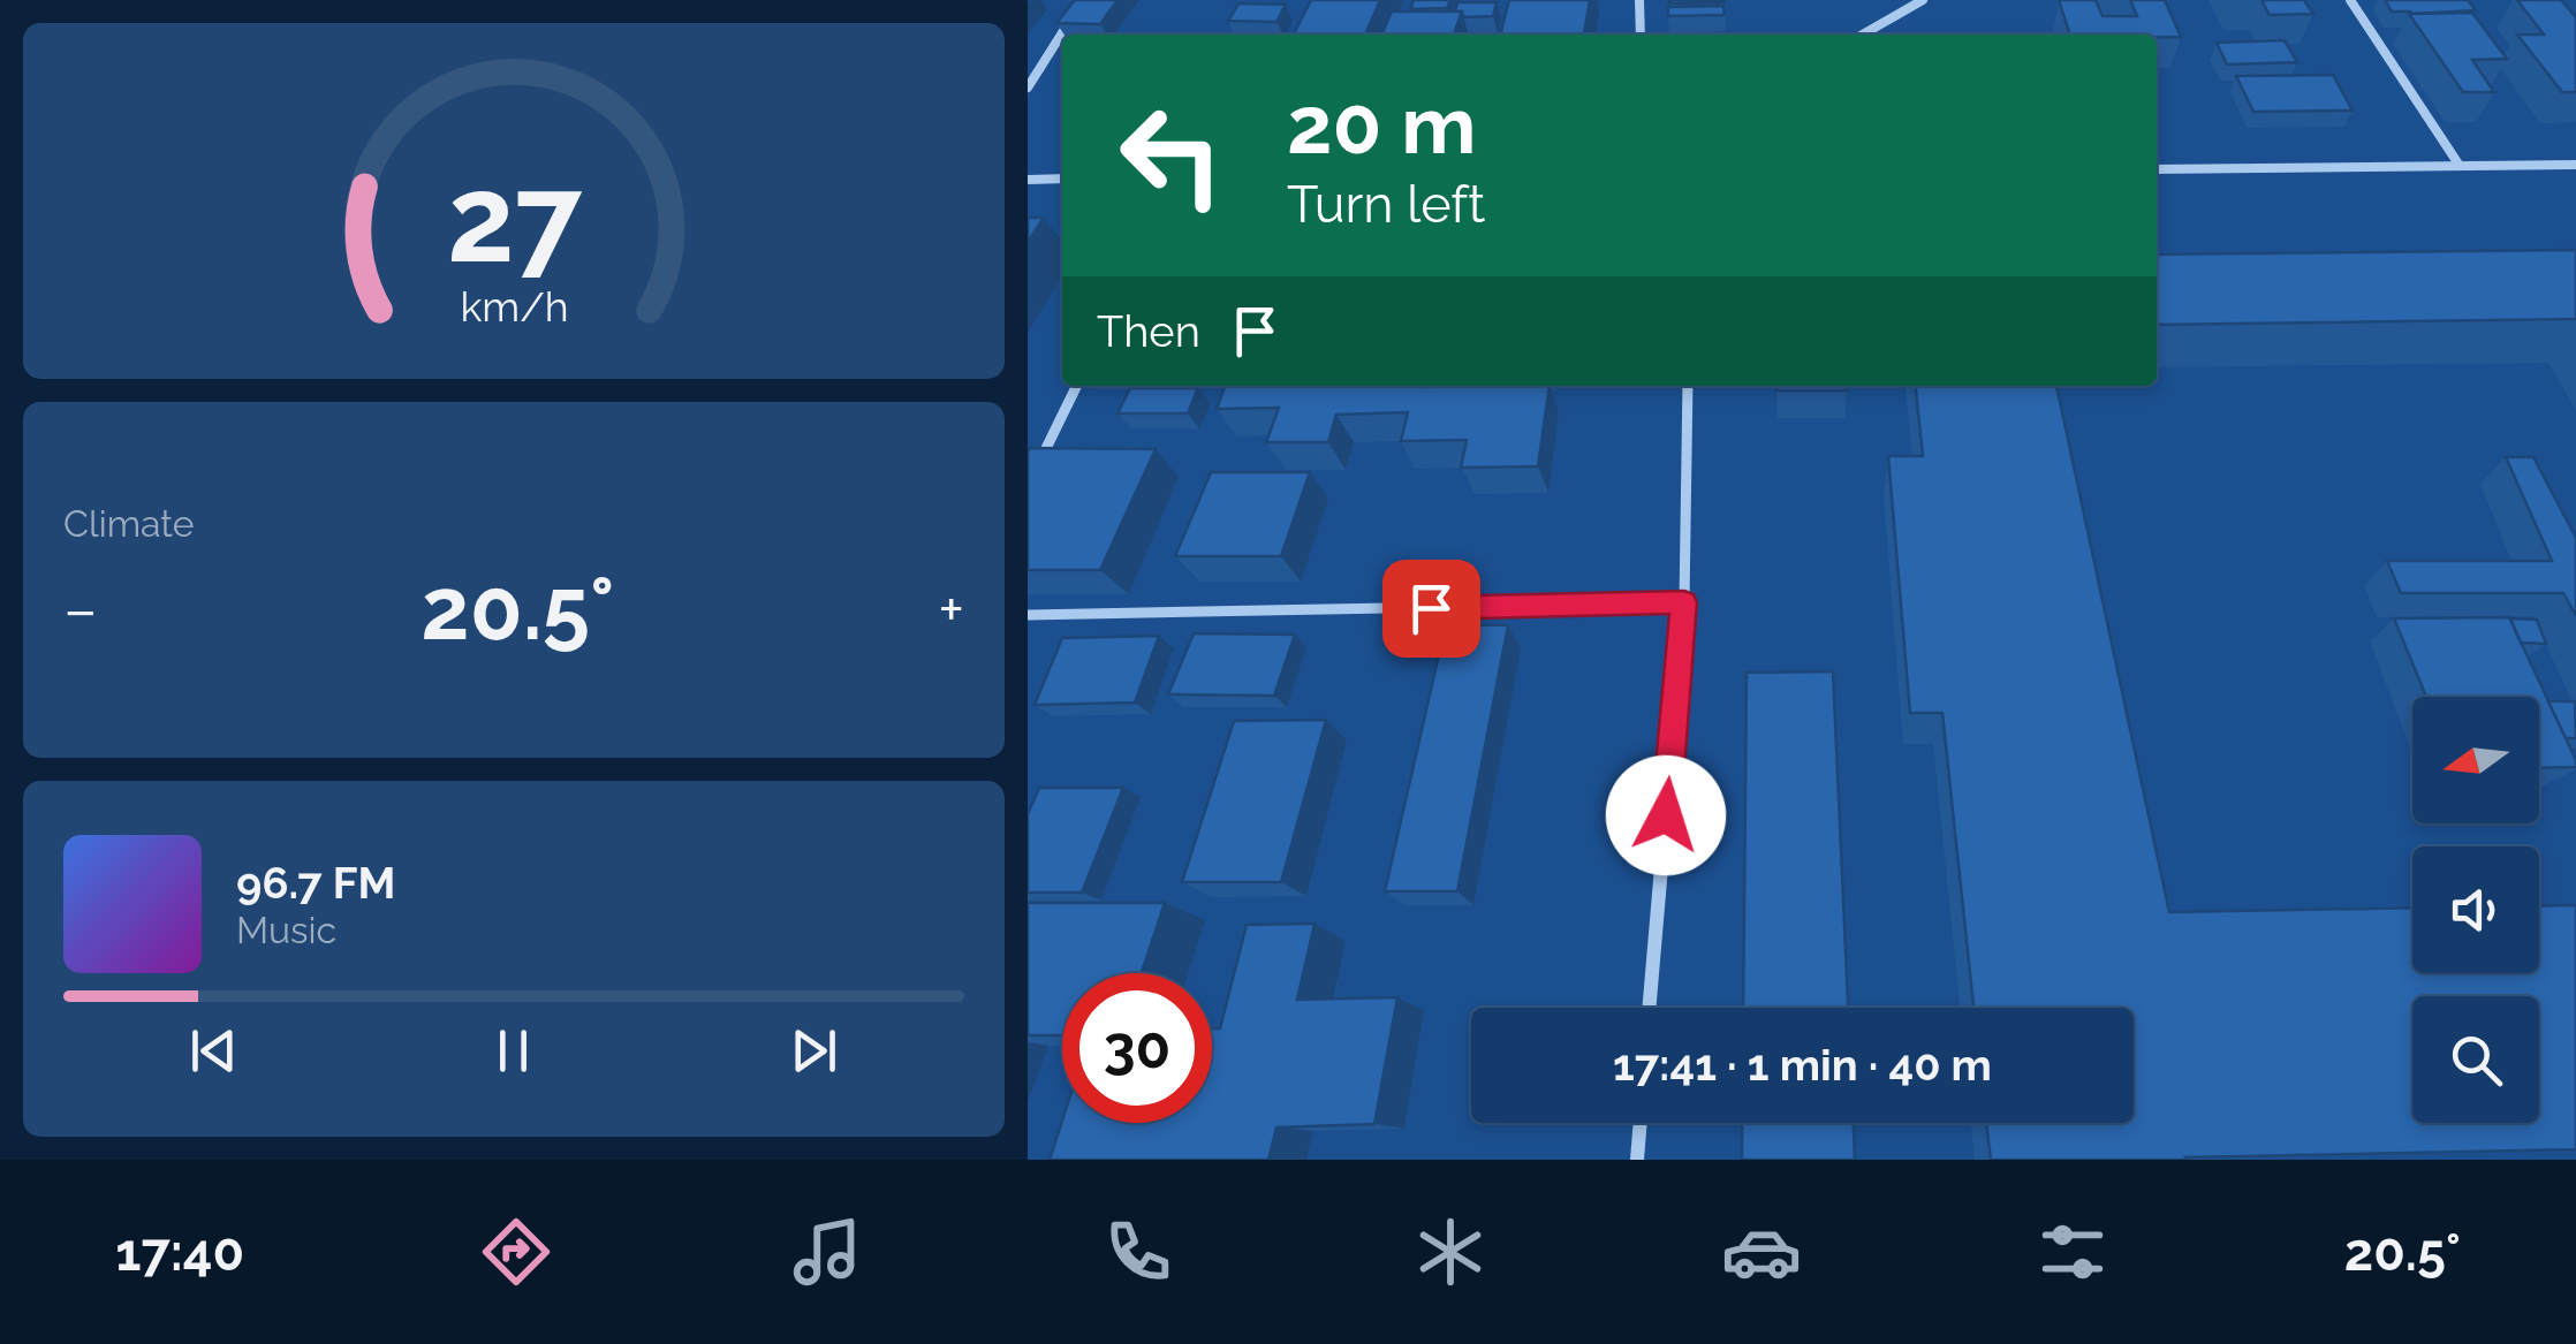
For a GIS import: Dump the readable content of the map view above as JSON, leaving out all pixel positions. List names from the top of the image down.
{
  "north": "left",
  "page": {
    "turn": ["20 m", "Turn left"],
    "then": "Then",
    "tile": "Climate",
    "heat": ["−", "20.5°", "+"],
    "song": ["96.7 FM", "Music"],
    "limit": "30",
    "trip": "17:41 · 1 min · 40 m",
    "tabs": ["17:40", "20.5°"],
    "gauge": ["27", "km/h"]
  }
}
